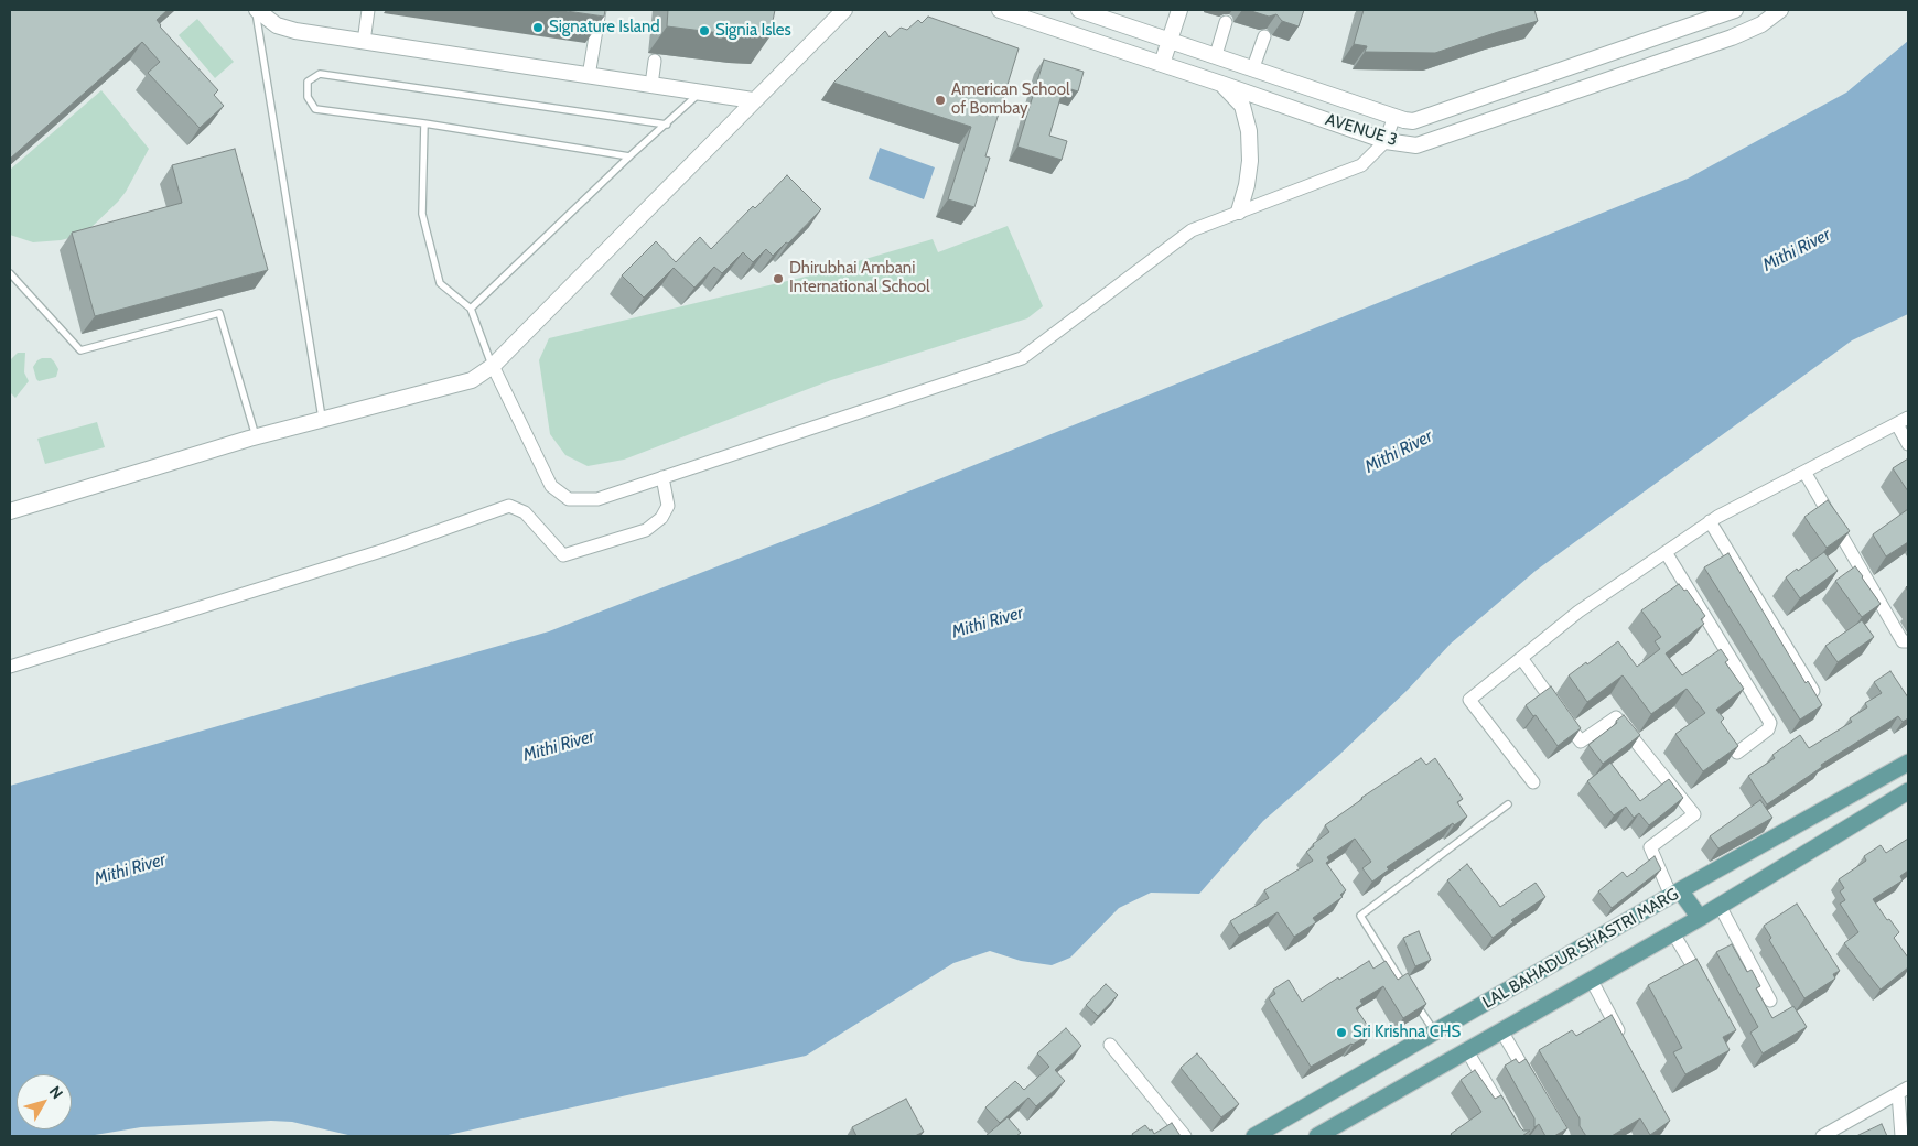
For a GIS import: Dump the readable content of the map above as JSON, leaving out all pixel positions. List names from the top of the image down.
{
  "streets": {
    "main road": ["LAL BAHADUR SHASTRI MARG"],
    "street": ["AVENUE 3"]
  },
  "water": ["Mithi River"],
  "places": [
    "Signature Island",
    "Signia Isles",
    "American School of Bombay",
    "Dhirubhai Ambani International School",
    "Sri Krishna CHS"
  ],
  "north": "top right"
}
